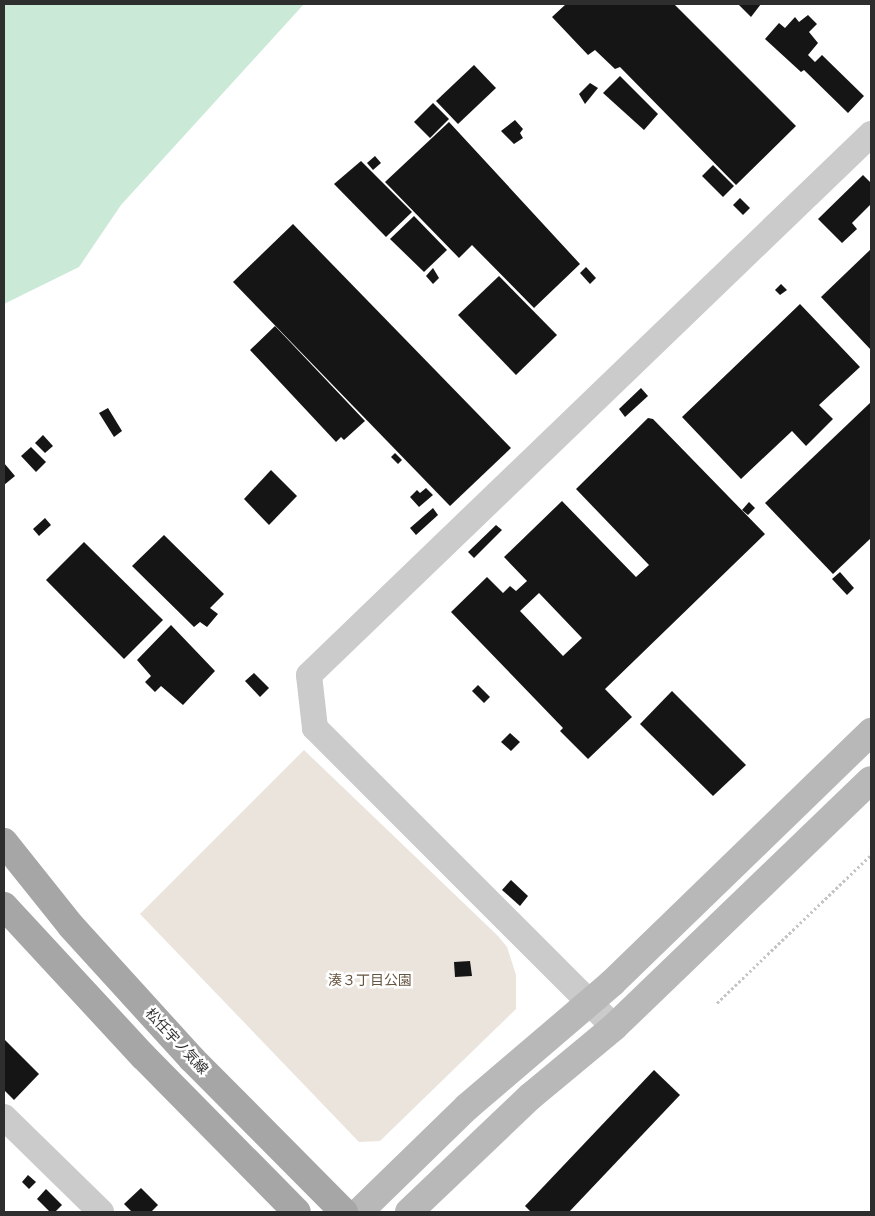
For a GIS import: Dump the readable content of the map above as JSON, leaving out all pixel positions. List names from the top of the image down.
{
  "streets": {
    "main road": ["松任宇ノ気線"]
  },
  "parks": ["湊３丁目公園"]
}
